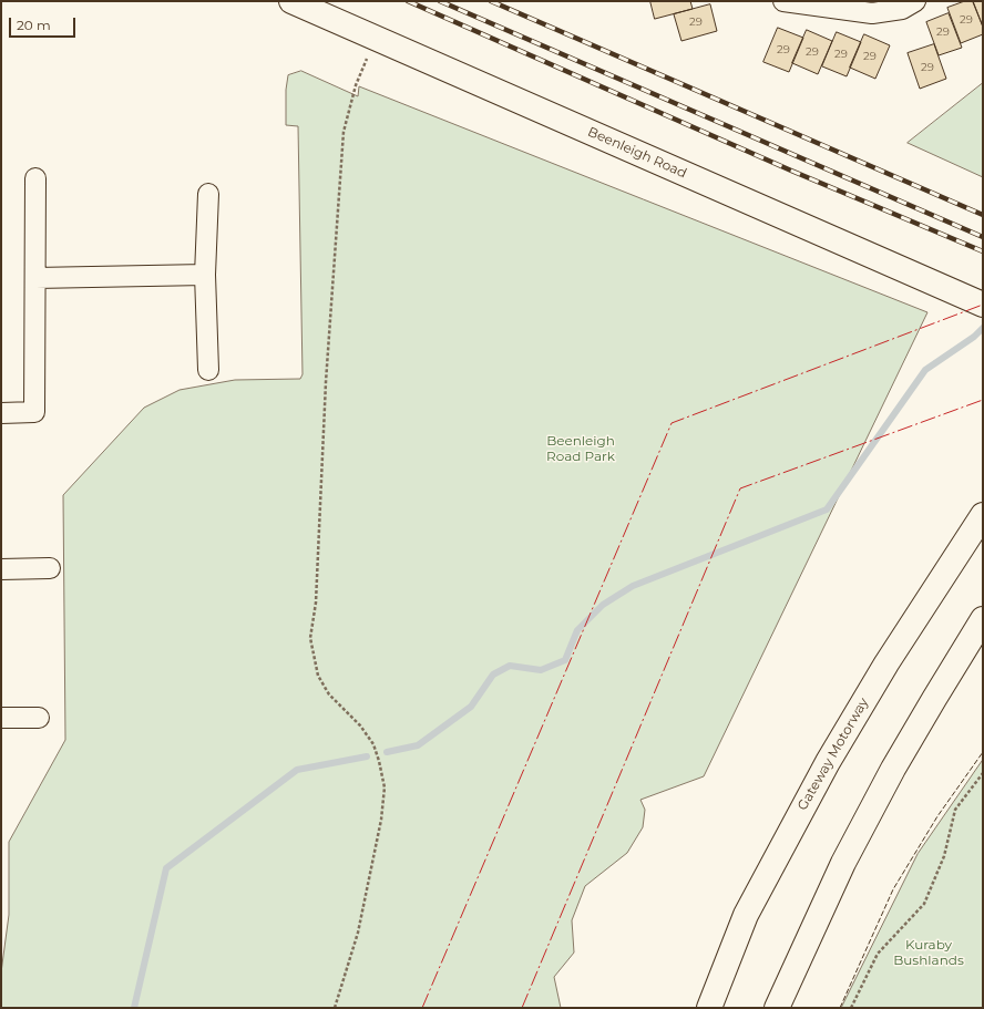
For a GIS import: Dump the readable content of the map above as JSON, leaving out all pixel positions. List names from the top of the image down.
{
  "streets": {
    "main road": ["Beenleigh Road", "Gateway Motorway"]
  },
  "parks": ["Beenleigh Road Park", "Kuraby Bushlands"],
  "house_numbers": [
    "29",
    "29",
    "29",
    "29",
    "29",
    "29",
    "29",
    "29"
  ],
  "scale_bar": "20 m"
}
